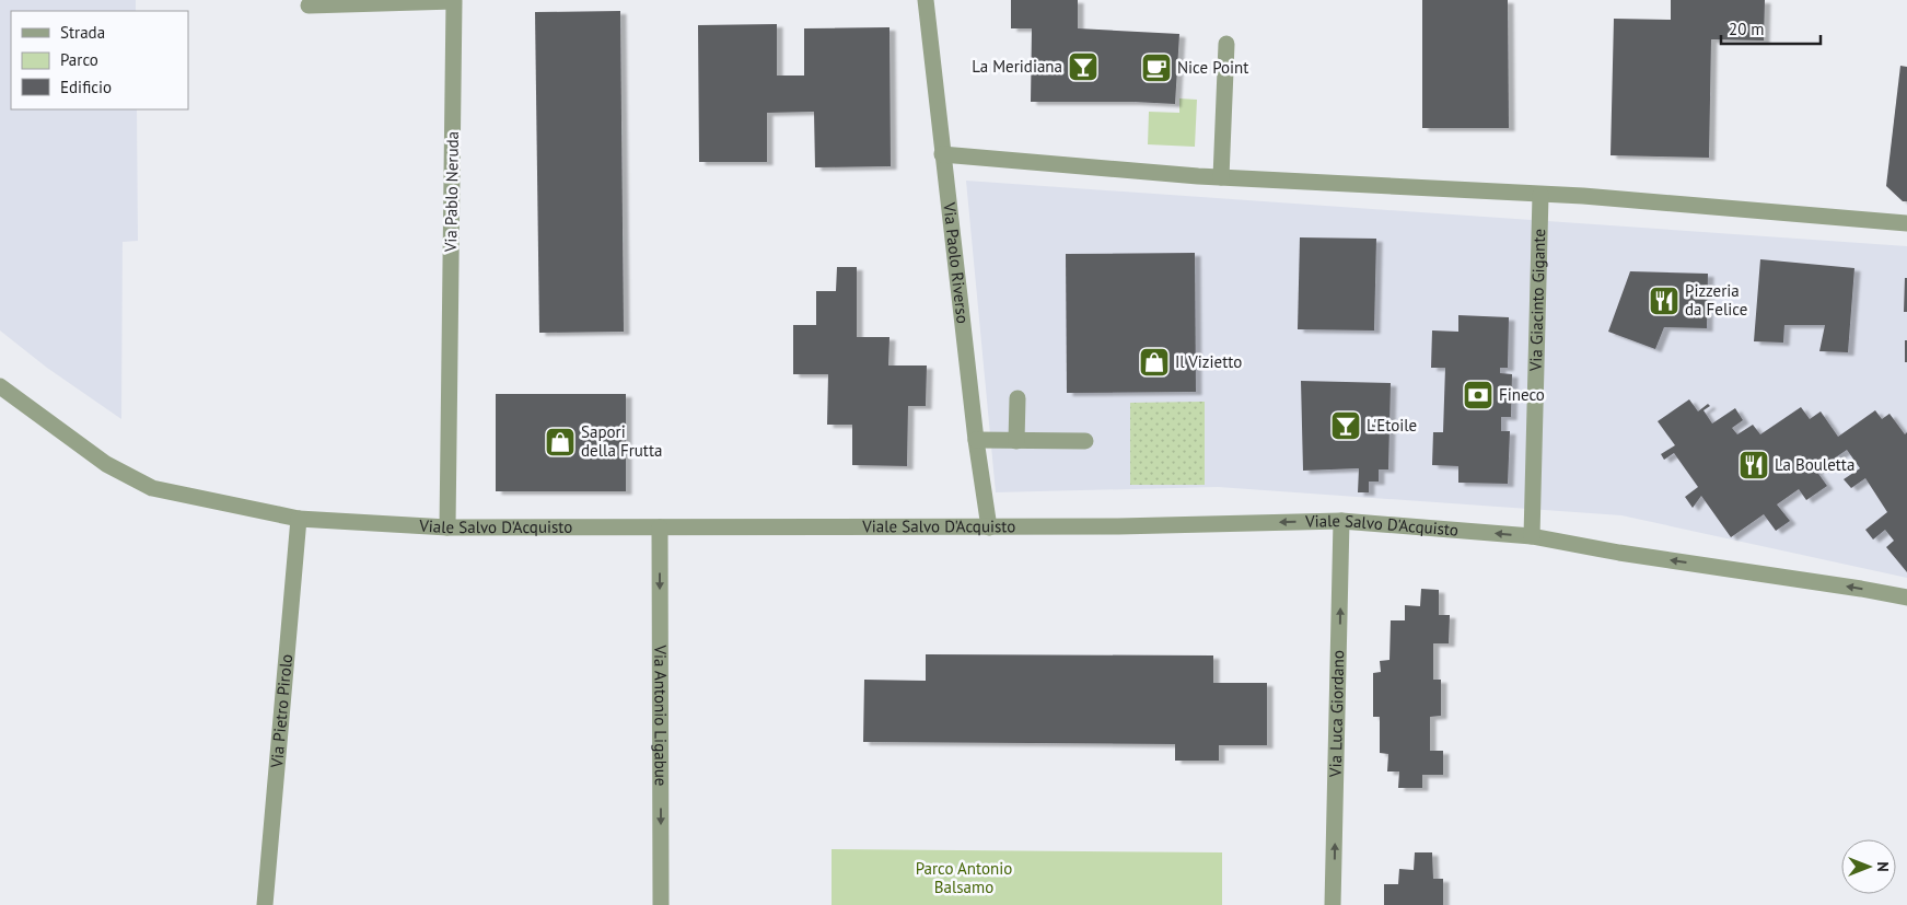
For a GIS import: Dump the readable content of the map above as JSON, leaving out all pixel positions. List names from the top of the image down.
{
  "streets": {
    "street": [
      "Via Pablo Neruda",
      "Via Paolo Riverso",
      "Via Giacinto Gigante",
      "Viale Salvo D'Acquisto",
      "Via Pietro Pirolo",
      "Via Luca Giordano",
      "Via Antonio Ligabue"
    ]
  },
  "crossings": [
    ["Via Pablo Neruda", "Viale Salvo D'Acquisto"],
    ["Via Paolo Riverso", "Viale Salvo D'Acquisto"],
    ["Via Giacinto Gigante", "Viale Salvo D'Acquisto"],
    ["Viale Salvo D'Acquisto", "Via Pietro Pirolo"],
    ["Viale Salvo D'Acquisto", "Via Luca Giordano"],
    ["Viale Salvo D'Acquisto", "Via Antonio Ligabue"]
  ],
  "one_way": ["Viale Salvo D'Acquisto", "Via Luca Giordano", "Via Antonio Ligabue"],
  "parks": ["Parco Antonio Balsamo"],
  "places": {
    "bar": ["La Meridiana", "L'Etoile"],
    "cafe": ["Nice Point"],
    "restaurant": ["Pizzeria da Felice", "La Bouletta"],
    "shop": ["Il Vizietto", "Sapori della Frutta"],
    "bank": ["Fineco"]
  },
  "legend": ["Strada", "Parco", "Edificio"],
  "scale_bar": "20 m",
  "north": "right"
}
